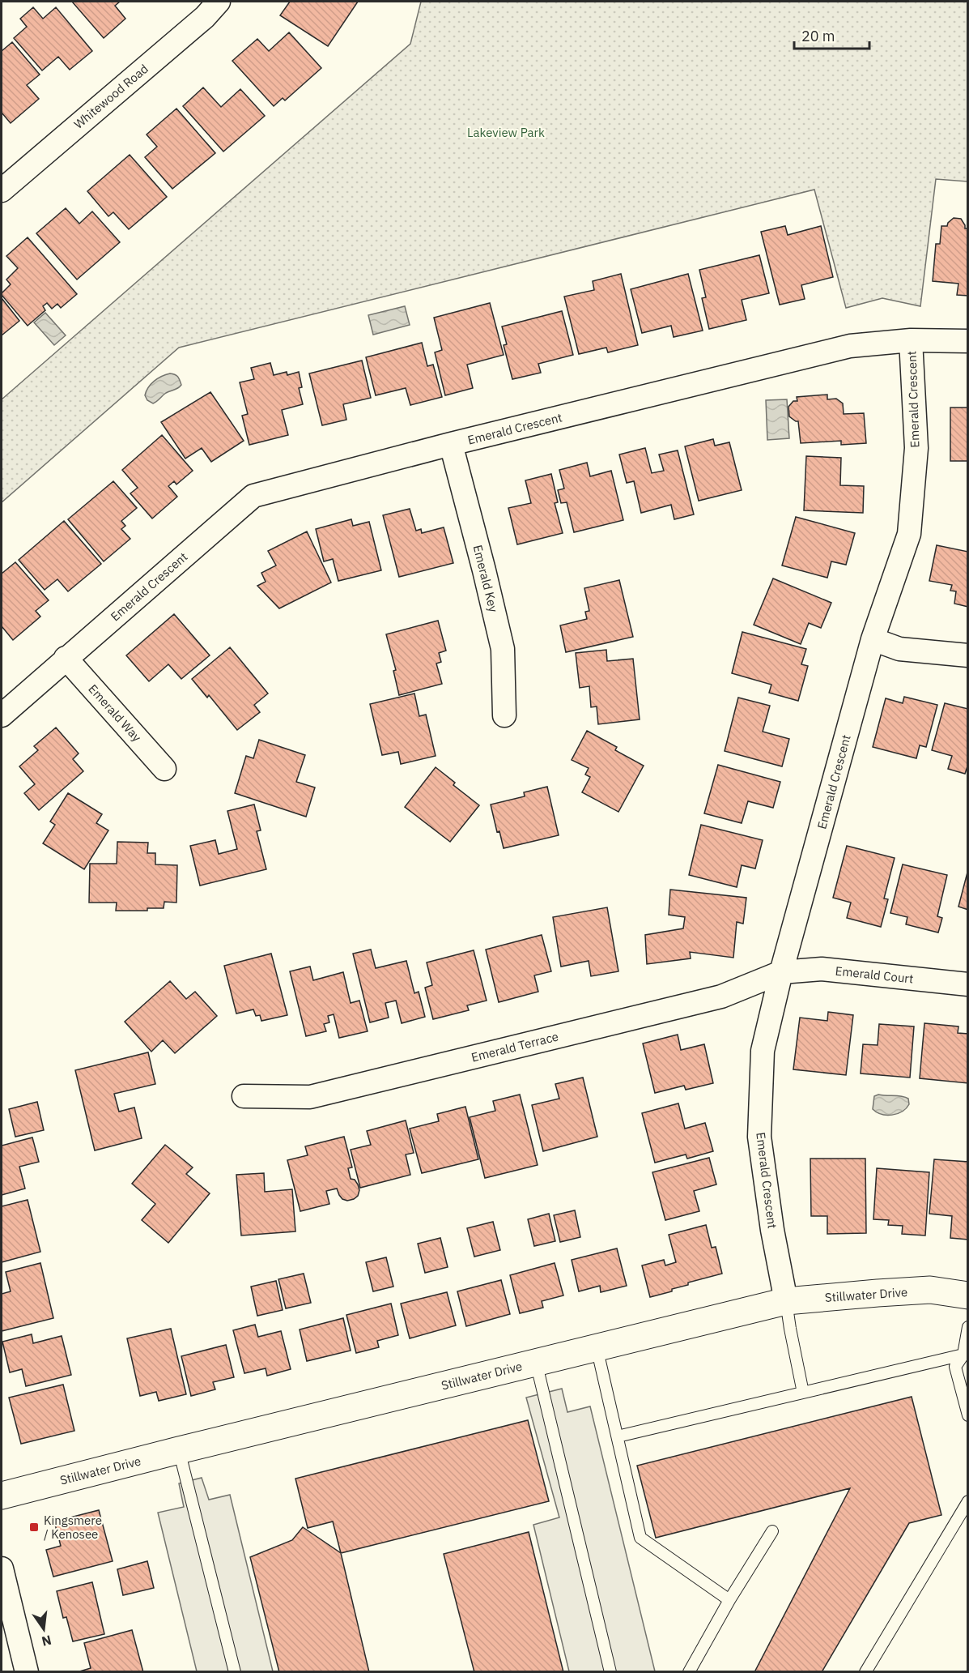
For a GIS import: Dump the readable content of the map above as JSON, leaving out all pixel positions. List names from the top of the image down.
{
  "streets": {
    "street": [
      "Whitewood Road",
      "Emerald Crescent",
      "Emerald Key",
      "Emerald Way",
      "Emerald Court",
      "Emerald Terrace",
      "Stillwater Drive"
    ]
  },
  "crossings": [
    ["Emerald Crescent", "Emerald Key"],
    ["Emerald Crescent", "Emerald Way"],
    ["Emerald Crescent", "Emerald Court"],
    ["Emerald Crescent", "Emerald Terrace"],
    ["Emerald Crescent", "Stillwater Drive"],
    ["Emerald Court", "Emerald Terrace"]
  ],
  "parks": ["Lakeview Park"],
  "places": {
    "transit": ["Kingsmere / Kenosee"]
  },
  "scale_bar": "20 m",
  "north": "bottom"
}
